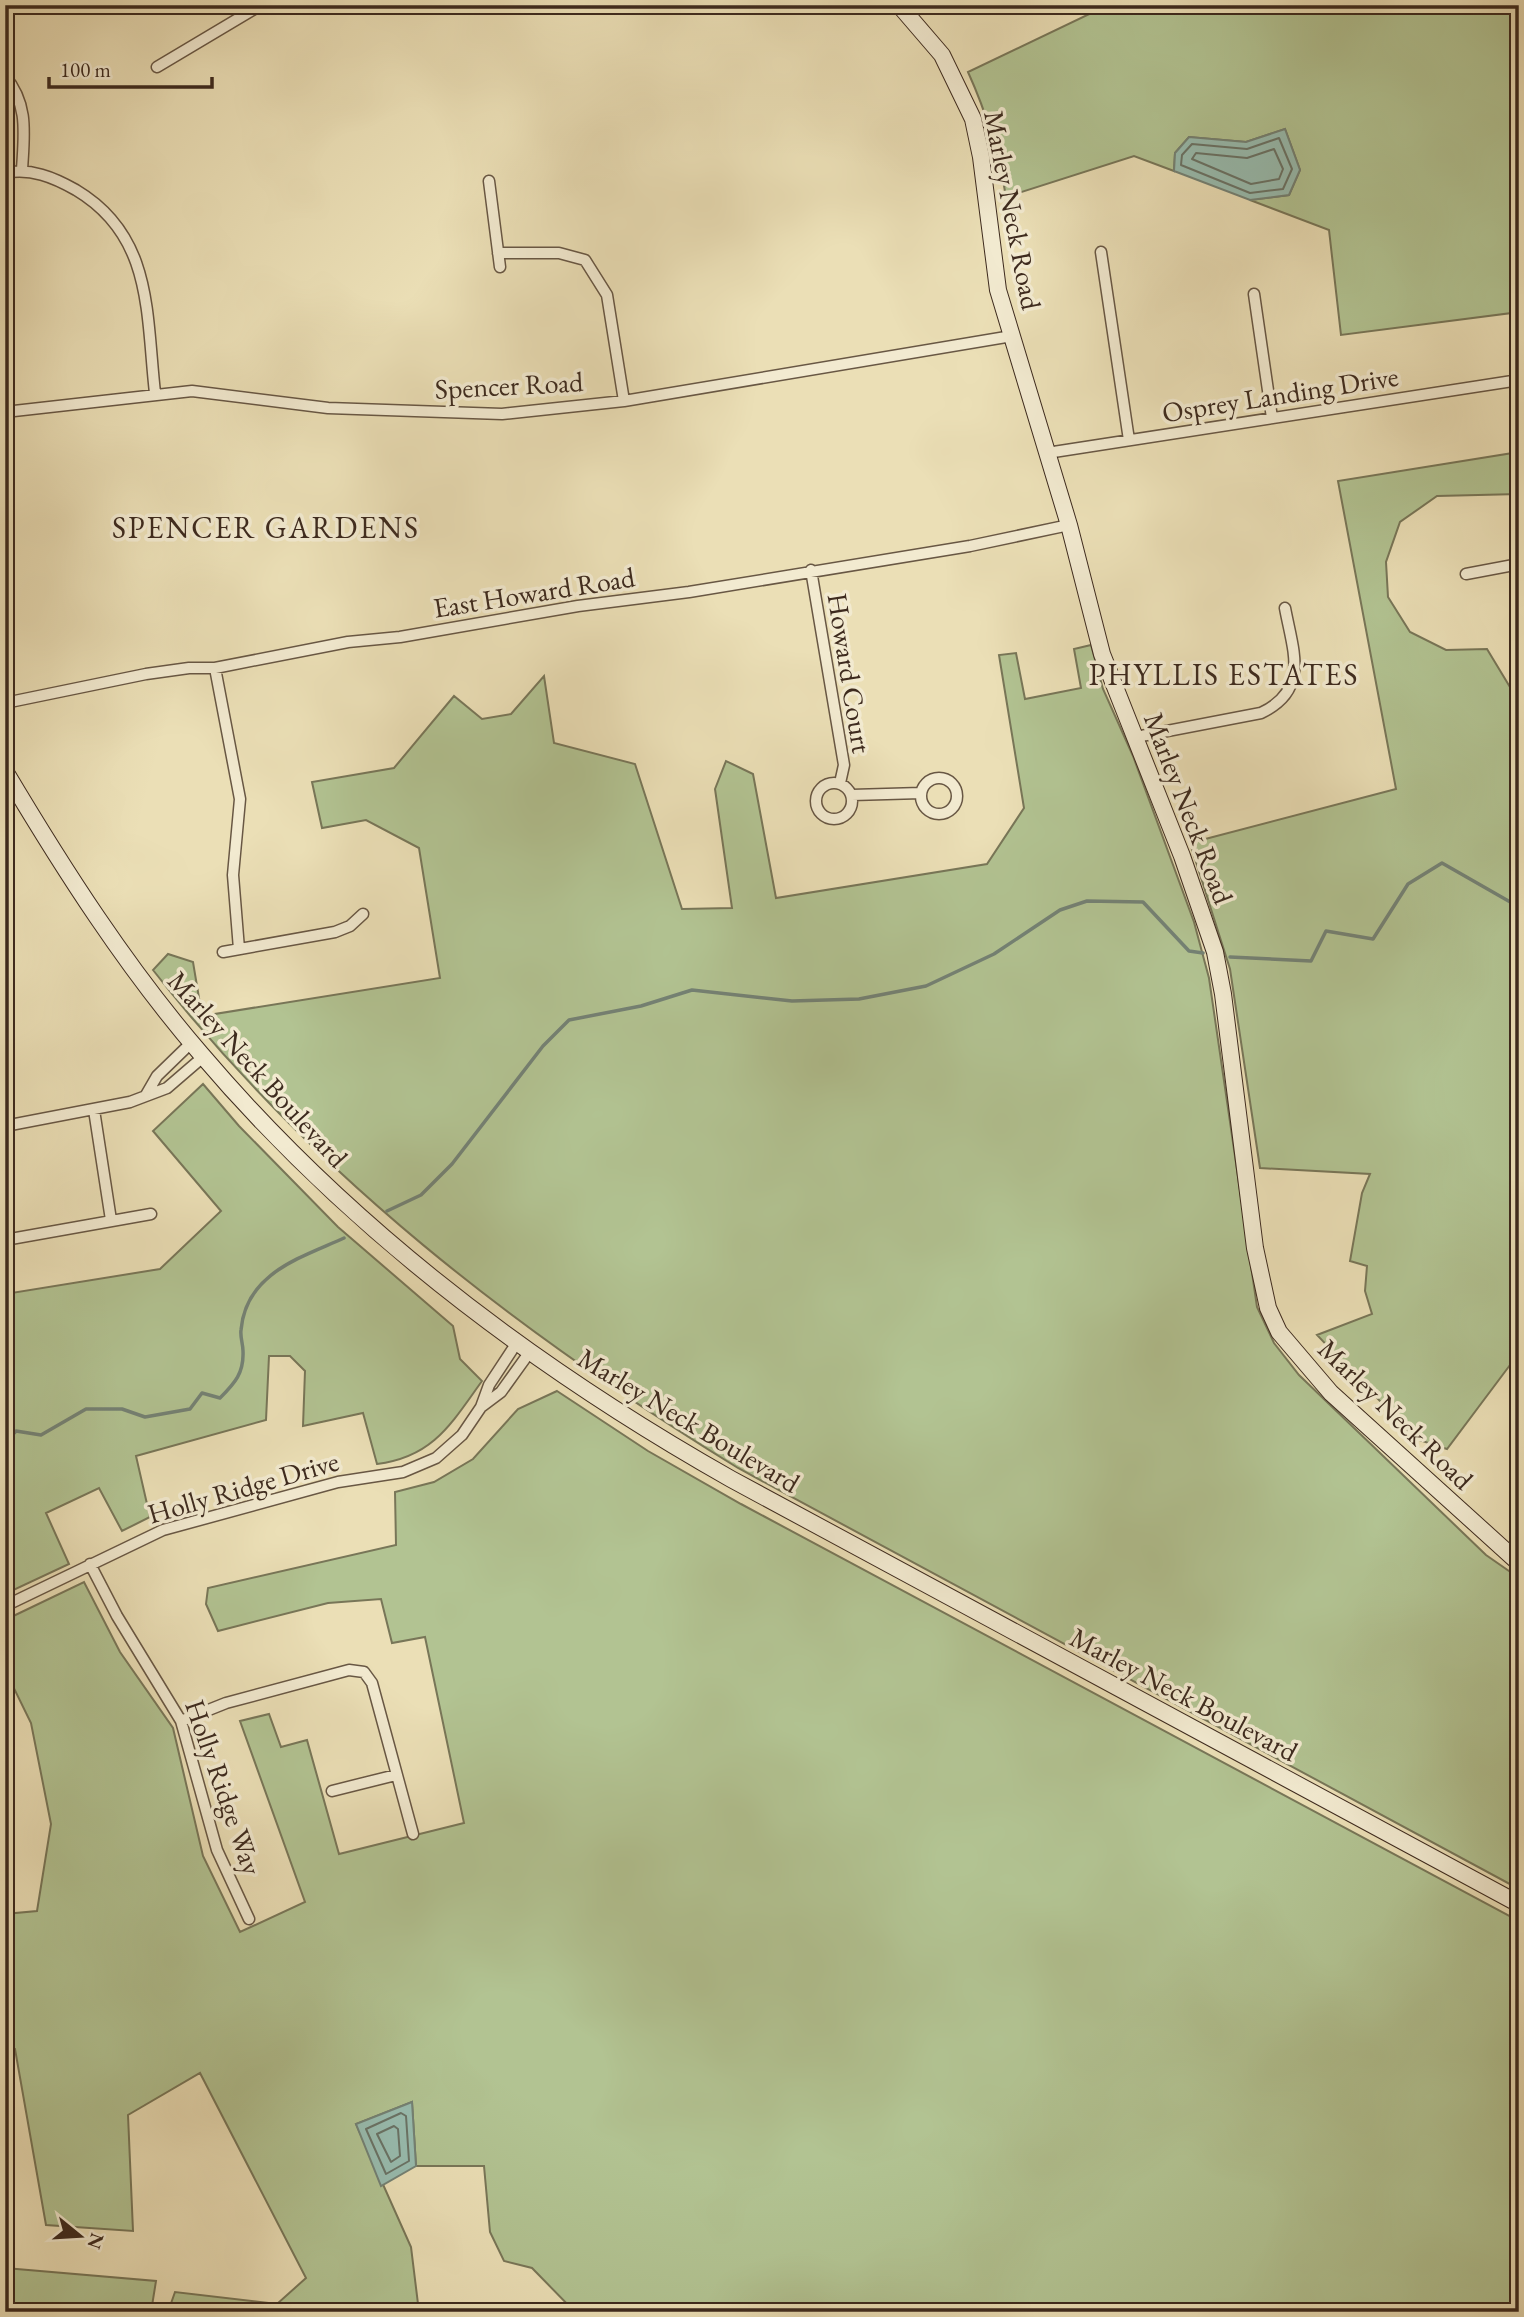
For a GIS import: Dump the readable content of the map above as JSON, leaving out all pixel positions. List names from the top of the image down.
{
  "streets": {
    "main road": ["Marley Neck Road", "Marley Neck Boulevard"],
    "street": [
      "Spencer Road",
      "Osprey Landing Drive",
      "East Howard Road",
      "Howard Court",
      "Holly Ridge Drive",
      "Holly Ridge Way"
    ]
  },
  "crossings": [
    ["Marley Neck Road", "Spencer Road"],
    ["Marley Neck Road", "Osprey Landing Drive"],
    ["Marley Neck Road", "East Howard Road"],
    ["East Howard Road", "Howard Court"],
    ["Marley Neck Boulevard", "Holly Ridge Drive"],
    ["Holly Ridge Drive", "Holly Ridge Way"]
  ],
  "districts": ["SPENCER GARDENS", "PHYLLIS ESTATES"],
  "scale_bar": "100 m",
  "north": "right"
}
